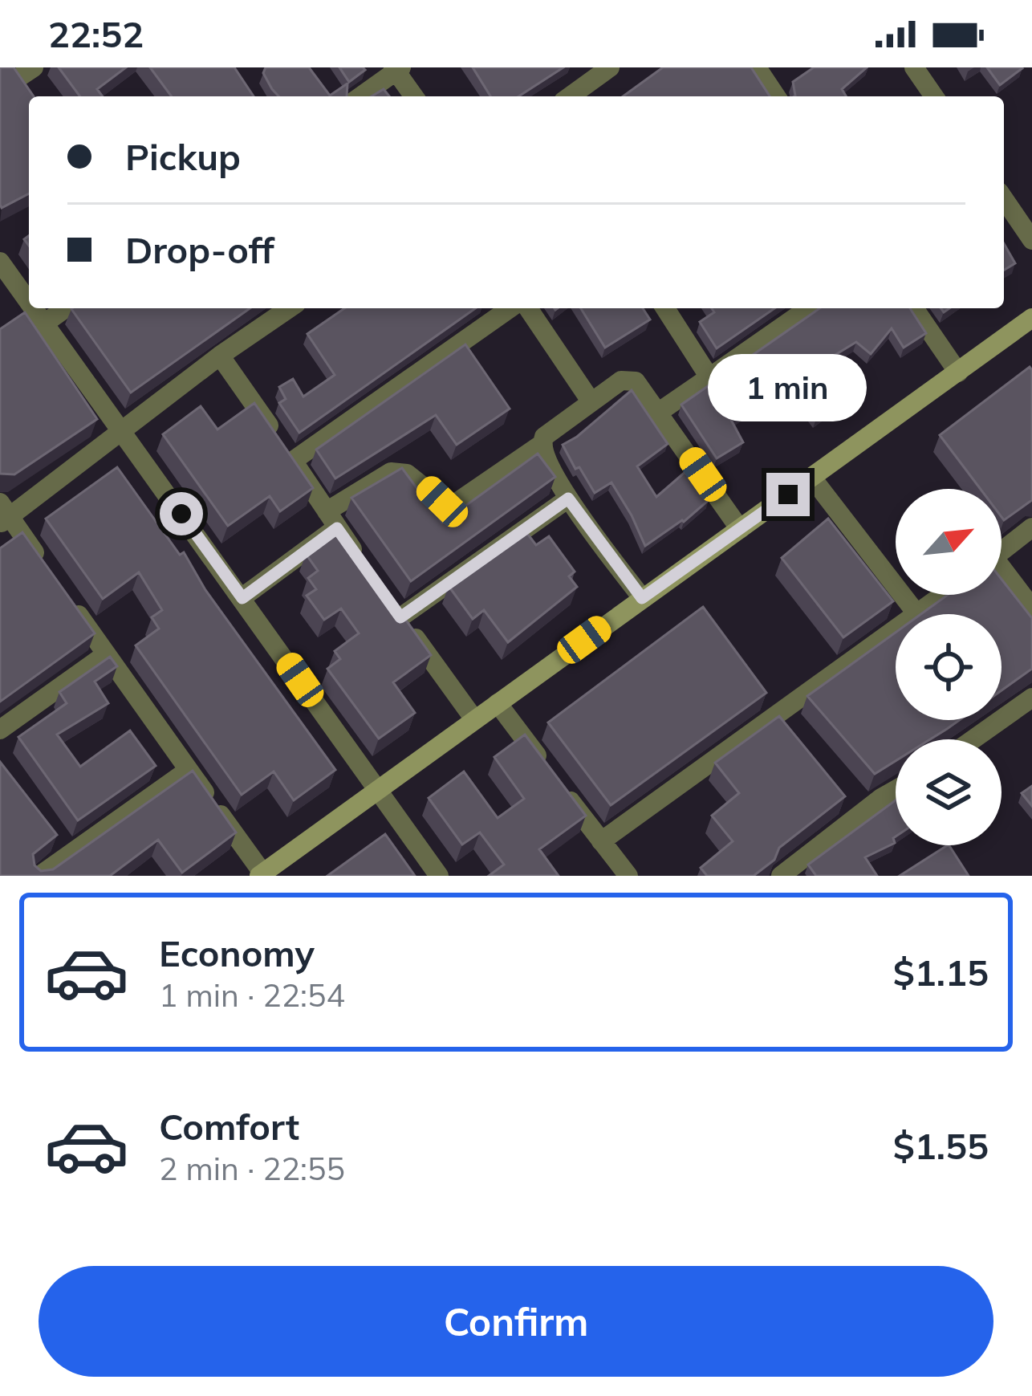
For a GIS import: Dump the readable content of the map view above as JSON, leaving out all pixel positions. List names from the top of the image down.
{
  "north": "top right",
  "page": {
    "status": "22:52",
    "banner": ["Pickup", "Drop-off"],
    "bubble": "1 min",
    "list": [
      {
        "name": "Economy",
        "note": "1 min · 22:54",
        "value": "$1.15"
      },
      {
        "name": "Comfort",
        "note": "2 min · 22:55",
        "value": "$1.55"
      }
    ],
    "buttons": "Confirm"
  }
}
